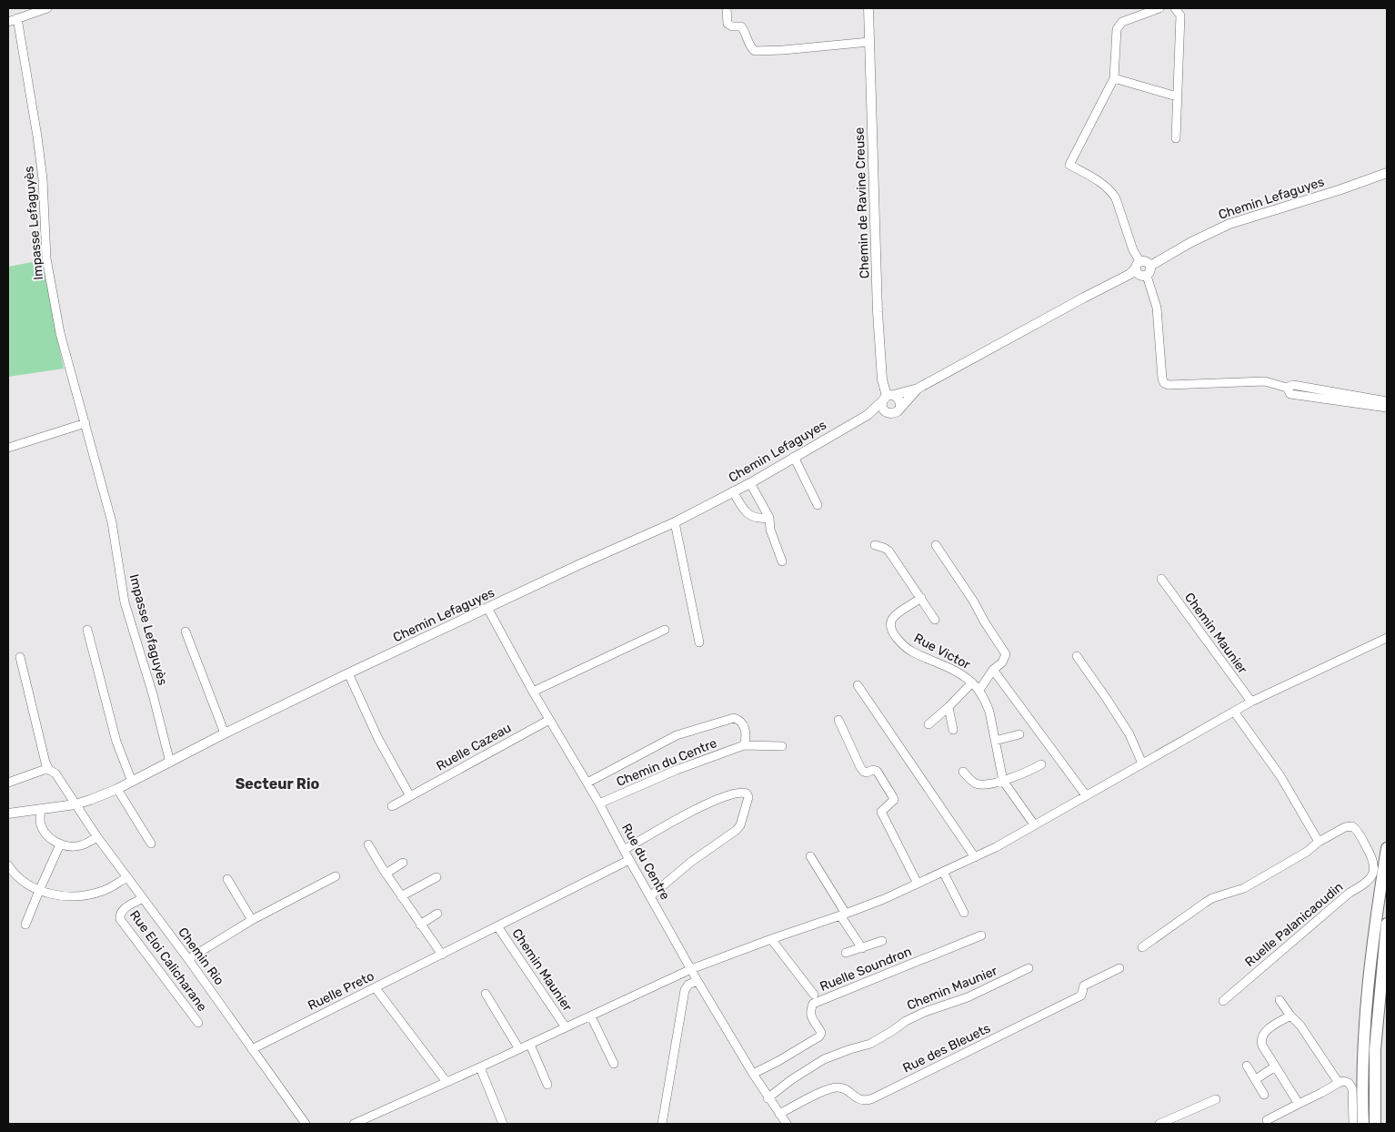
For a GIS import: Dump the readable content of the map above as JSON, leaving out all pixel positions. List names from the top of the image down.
{
  "streets": {
    "main road": ["Chemin Lefaguyes", "Chemin de Ravine Creuse"],
    "street": [
      "Impasse Lefaguyès",
      "Chemin Maunier",
      "Rue Victor",
      "Ruelle Cazeau",
      "Chemin du Centre",
      "Rue du Centre",
      "Ruelle Palanicaoudin",
      "Chemin Rio",
      "Rue Eloi Calicharane",
      "Ruelle Soundron",
      "Ruelle Preto",
      "Rue des Bleuets"
    ]
  },
  "crossings": [
    ["Chemin Lefaguyes", "Chemin de Ravine Creuse"],
    ["Chemin Lefaguyes", "Impasse Lefaguyès"],
    ["Chemin Lefaguyes", "Rue du Centre"],
    ["Chemin Lefaguyes", "Chemin Rio"],
    ["Chemin Maunier", "Rue Victor"],
    ["Chemin Maunier", "Rue du Centre"],
    ["Chemin Maunier", "Ruelle Preto"],
    ["Ruelle Cazeau", "Rue du Centre"],
    ["Chemin du Centre", "Rue du Centre"],
    ["Rue du Centre", "Ruelle Soundron"],
    ["Rue du Centre", "Ruelle Preto"],
    ["Rue du Centre", "Rue des Bleuets"],
    ["Chemin Rio", "Rue Eloi Calicharane"],
    ["Chemin Rio", "Ruelle Preto"]
  ],
  "districts": ["Secteur Rio"]
}
